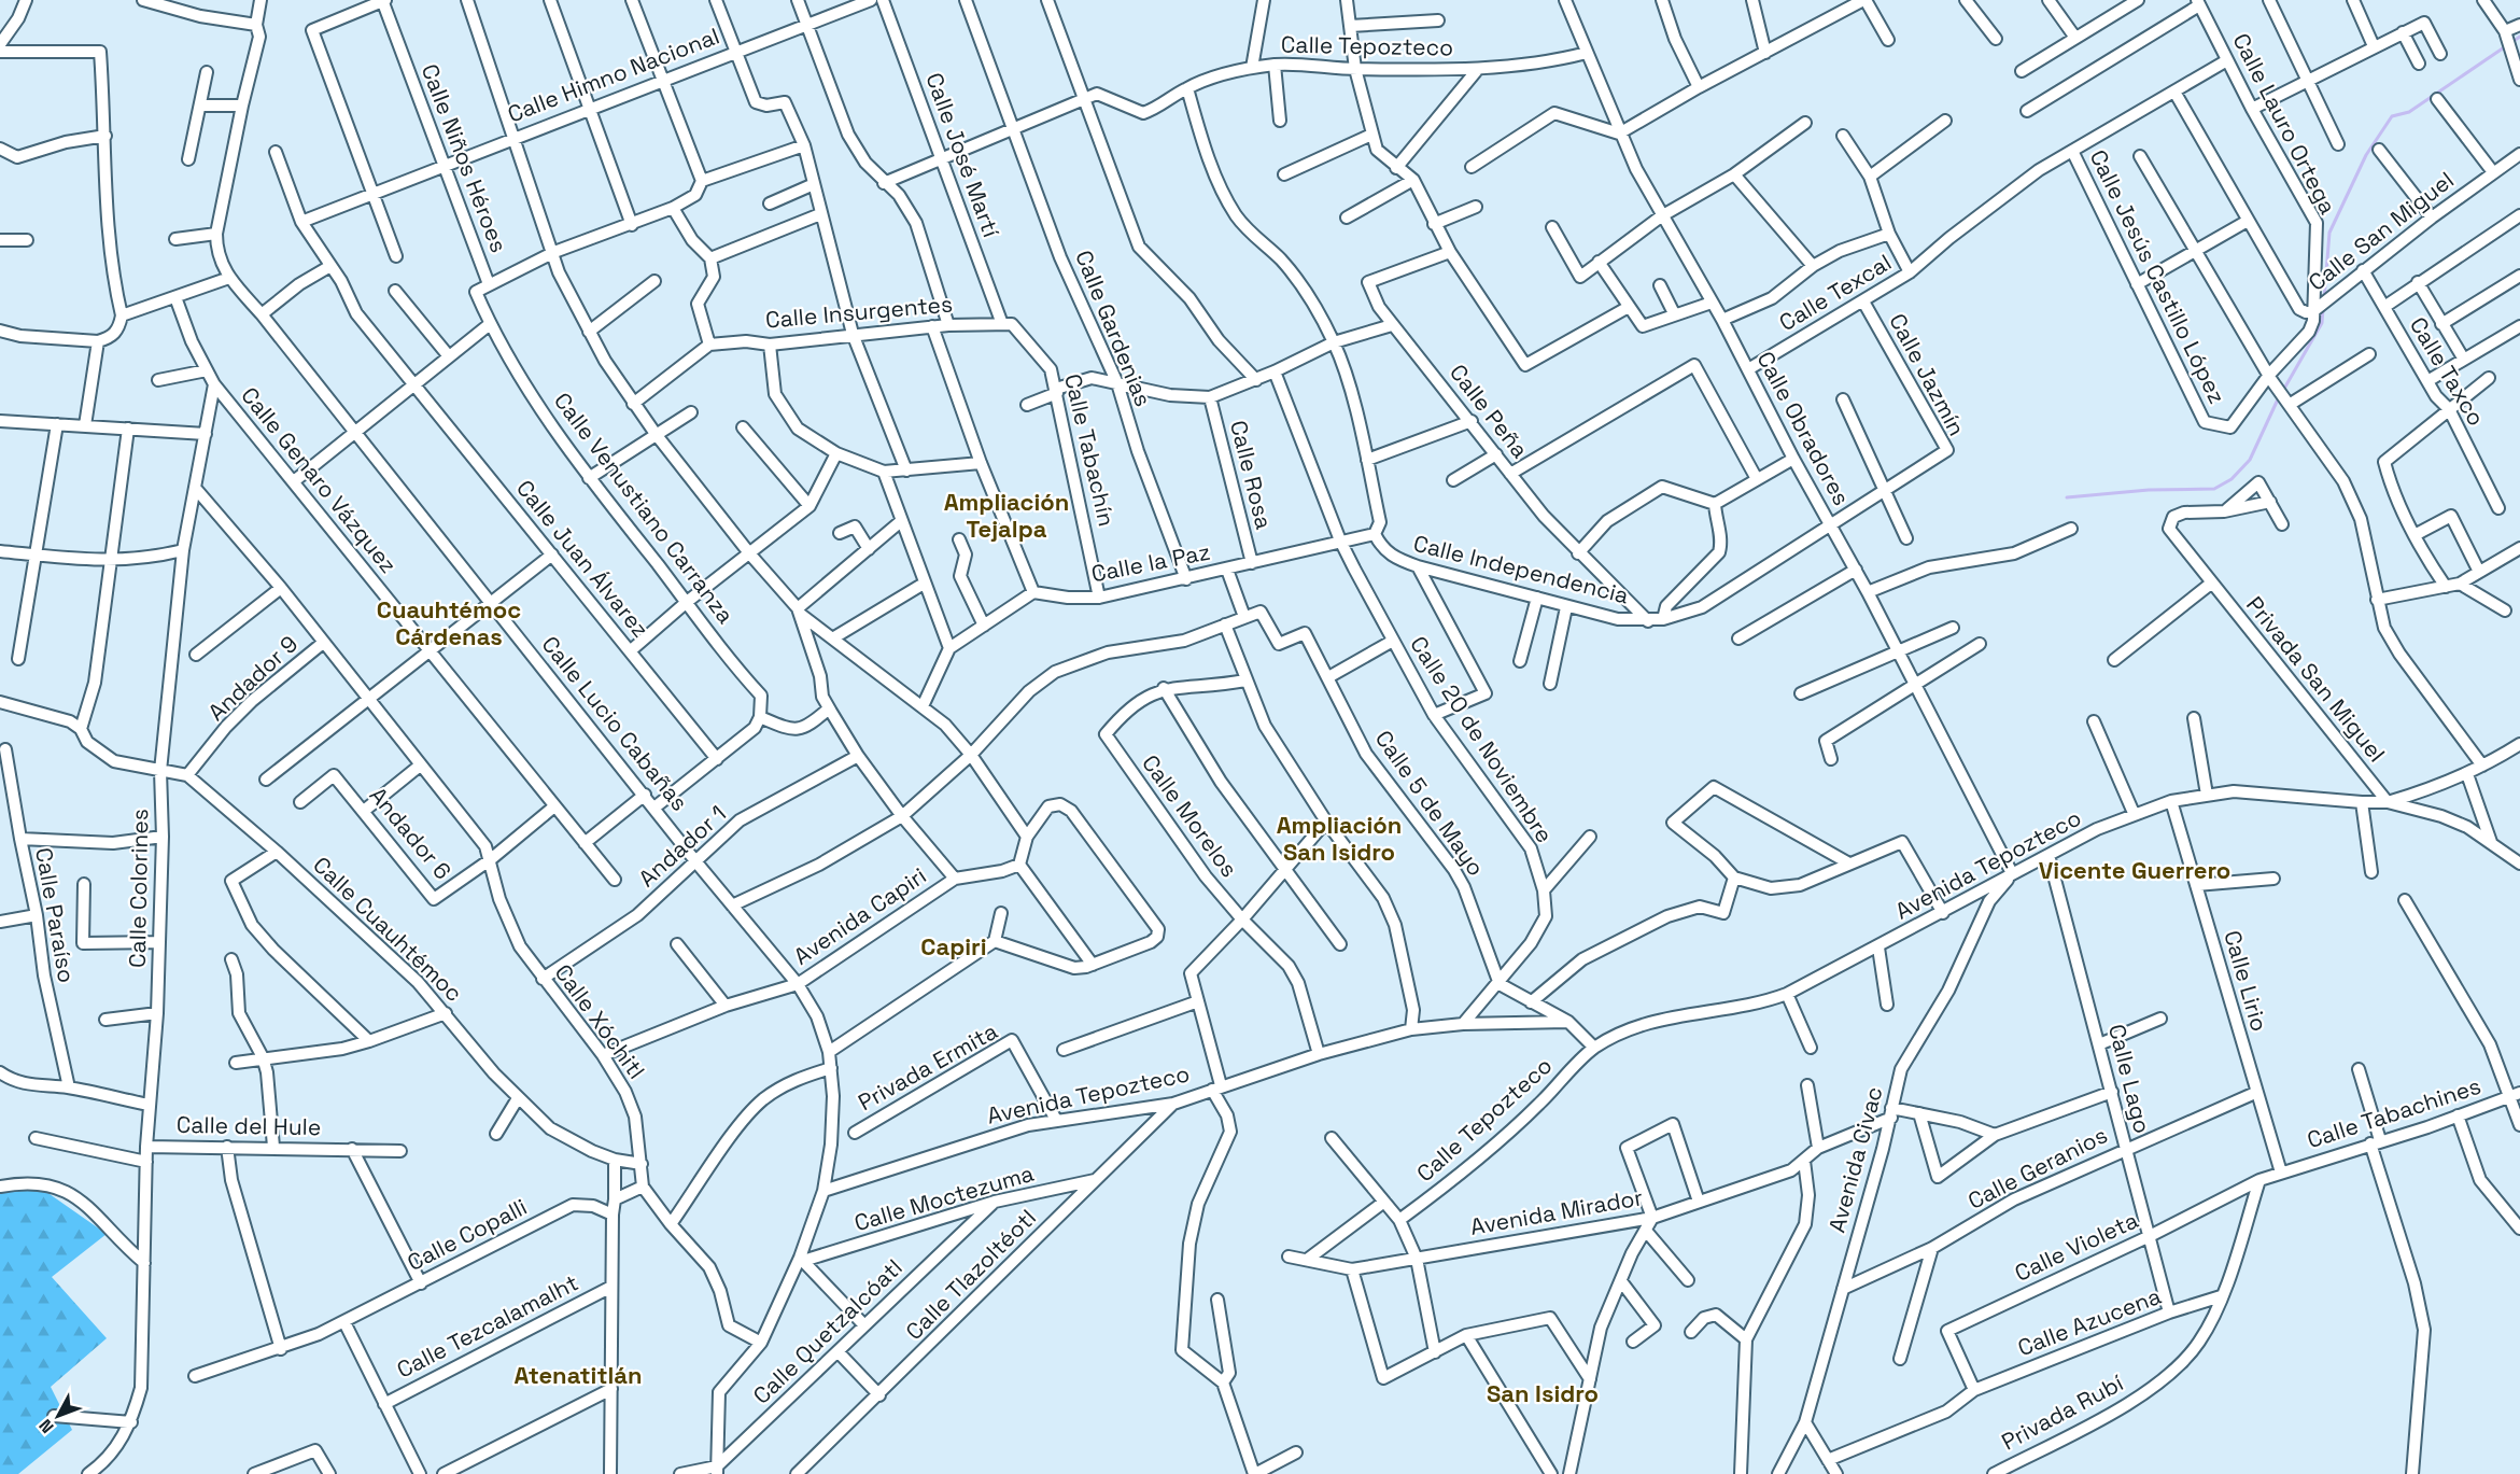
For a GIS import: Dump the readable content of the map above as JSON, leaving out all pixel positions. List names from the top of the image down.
{
  "streets": {
    "street": [
      "Calle Tepozteco",
      "Calle Himno Nacional",
      "Calle Lauro Ortega",
      "Calle José Martí",
      "Calle Niños Héroes",
      "Calle San Miguel",
      "Calle Jesús Castillo López",
      "Calle Texcal",
      "Calle Insurgentes",
      "Calle Gardenias",
      "Calle Taxco",
      "Calle Jazmín",
      "Calle Peña",
      "Calle Obradores",
      "Calle Tabachín",
      "Calle Rosa",
      "Calle Genaro Vázquez",
      "Calle Venustiano Carranza",
      "Calle Juan Álvarez",
      "Calle la Paz",
      "Calle Independencia",
      "Andador 9",
      "Privada San Miguel",
      "Calle Lucio Cabañas",
      "Calle 20 de Noviembre",
      "Calle 5 de Mayo",
      "Calle Morelos",
      "Andador 6",
      "Andador 1",
      "Avenida Tepozteco",
      "Calle Colorines",
      "Calle Paraíso",
      "Avenida Capiri",
      "Calle Cuauhtémoc",
      "Calle Lirio",
      "Calle Xóchitl",
      "Privada Ermita",
      "Calle Lago",
      "Calle Tabachines",
      "Calle del Hule",
      "Avenida Civac",
      "Calle Geranios",
      "Calle Moctezuma",
      "Avenida Mirador",
      "Calle Copalli",
      "Calle Violeta",
      "Calle Tlazoltéotl",
      "Calle Azucena",
      "Calle Tezcalamalht",
      "Calle Quetzalcóatl",
      "Privada Rubí"
    ]
  },
  "crossings": [
    ["Calle Tepozteco", "Calle Obradores"],
    ["Calle Tepozteco", "Avenida Tepozteco"],
    ["Calle Himno Nacional", "Calle Niños Héroes"],
    ["Calle Himno Nacional", "Calle Juan Álvarez"],
    ["Calle Lauro Ortega", "Calle San Miguel"],
    ["Calle Lauro Ortega", "Calle Texcal"],
    ["Calle José Martí", "Calle Insurgentes"],
    ["Calle José Martí", "Calle Tabachín"],
    ["Calle Niños Héroes", "Calle Venustiano Carranza"],
    ["Calle San Miguel", "Calle Jesús Castillo López"],
    ["Calle San Miguel", "Calle Taxco"],
    ["Calle Jesús Castillo López", "Calle Texcal"],
    ["Calle Texcal", "Calle Jazmín"],
    ["Calle Texcal", "Calle Obradores"],
    ["Calle Insurgentes", "Calle Tabachín"],
    ["Calle Gardenias", "Calle la Paz"],
    ["Calle Jazmín", "Calle Obradores"],
    ["Calle Jazmín", "Calle Independencia"],
    ["Calle Peña", "Calle Independencia"],
    ["Calle Obradores", "Calle Independencia"],
    ["Calle Obradores", "Avenida Tepozteco"],
    ["Calle Obradores", "Avenida Civac"],
    ["Calle Tabachín", "Calle la Paz"],
    ["Calle Rosa", "Calle la Paz"],
    ["Calle Genaro Vázquez", "Calle Colorines"],
    ["Calle la Paz", "Calle Independencia"],
    ["Calle la Paz", "Calle 20 de Noviembre"],
    ["Andador 9", "Calle Cuauhtémoc"],
    ["Andador 9", "Calle Xóchitl"],
    ["Privada San Miguel", "Avenida Tepozteco"],
    ["Calle Lucio Cabañas", "Andador 1"],
    ["Calle Lucio Cabañas", "Avenida Capiri"],
    ["Calle 20 de Noviembre", "Calle 5 de Mayo"],
    ["Calle Morelos", "Avenida Tepozteco"],
    ["Andador 6", "Calle Xóchitl"],
    ["Andador 1", "Calle Xóchitl"],
    ["Avenida Tepozteco", "Avenida Capiri"],
    ["Avenida Tepozteco", "Calle Lirio"],
    ["Avenida Tepozteco", "Privada Ermita"],
    ["Avenida Tepozteco", "Calle Lago"],
    ["Avenida Tepozteco", "Avenida Civac"],
    ["Avenida Tepozteco", "Calle Tlazoltéotl"],
    ["Calle Colorines", "Calle Xóchitl"],
    ["Calle Colorines", "Calle del Hule"],
    ["Avenida Capiri", "Calle Moctezuma"],
    ["Avenida Capiri", "Calle Quetzalcóatl"],
    ["Calle Cuauhtémoc", "Calle Xóchitl"],
    ["Calle Lirio", "Calle Tabachines"],
    ["Calle Lirio", "Calle Geranios"],
    ["Calle Lirio", "Calle Violeta"],
    ["Calle Lago", "Calle Geranios"],
    ["Calle Lago", "Calle Violeta"],
    ["Calle Lago", "Calle Azucena"],
    ["Calle Tabachines", "Calle Violeta"],
    ["Avenida Civac", "Calle Geranios"],
    ["Avenida Civac", "Avenida Mirador"],
    ["Calle Moctezuma", "Calle Tlazoltéotl"],
    ["Calle Moctezuma", "Calle Quetzalcóatl"],
    ["Calle Violeta", "Calle Azucena"],
    ["Calle Azucena", "Privada Rubí"]
  ],
  "districts": [
    "Ampliación Tejalpa",
    "Cuauhtémoc Cárdenas",
    "Ampliación San Isidro",
    "Vicente Guerrero",
    "Capiri",
    "Atenatitlán",
    "San Isidro"
  ],
  "north": "bottom left"
}
